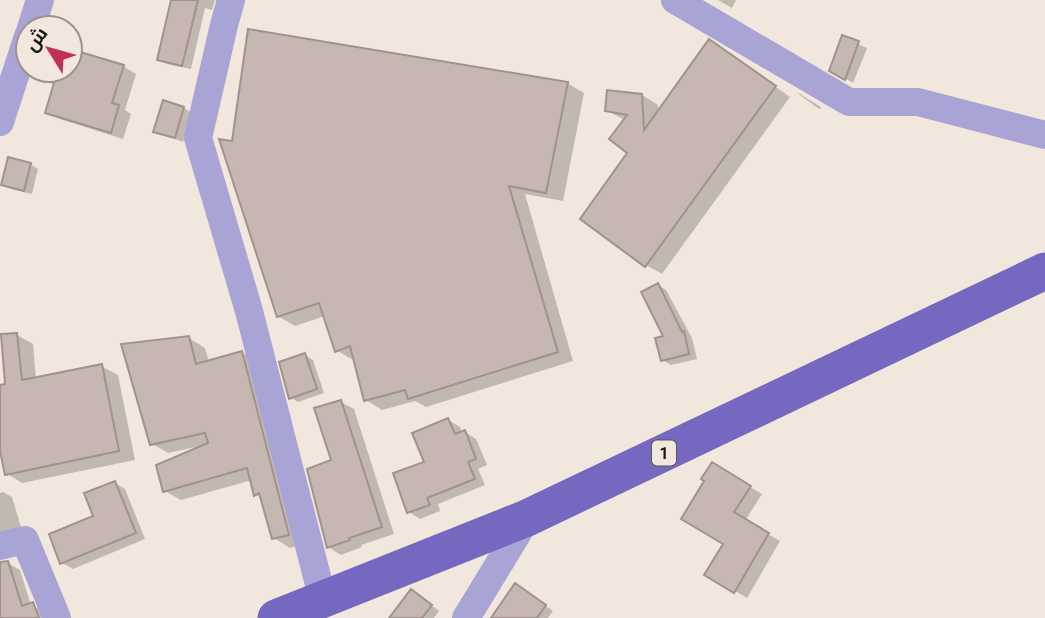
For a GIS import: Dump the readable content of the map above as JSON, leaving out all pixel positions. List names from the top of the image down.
{
  "streets": {
    "main road": ["1"]
  },
  "north": "top left"
}
